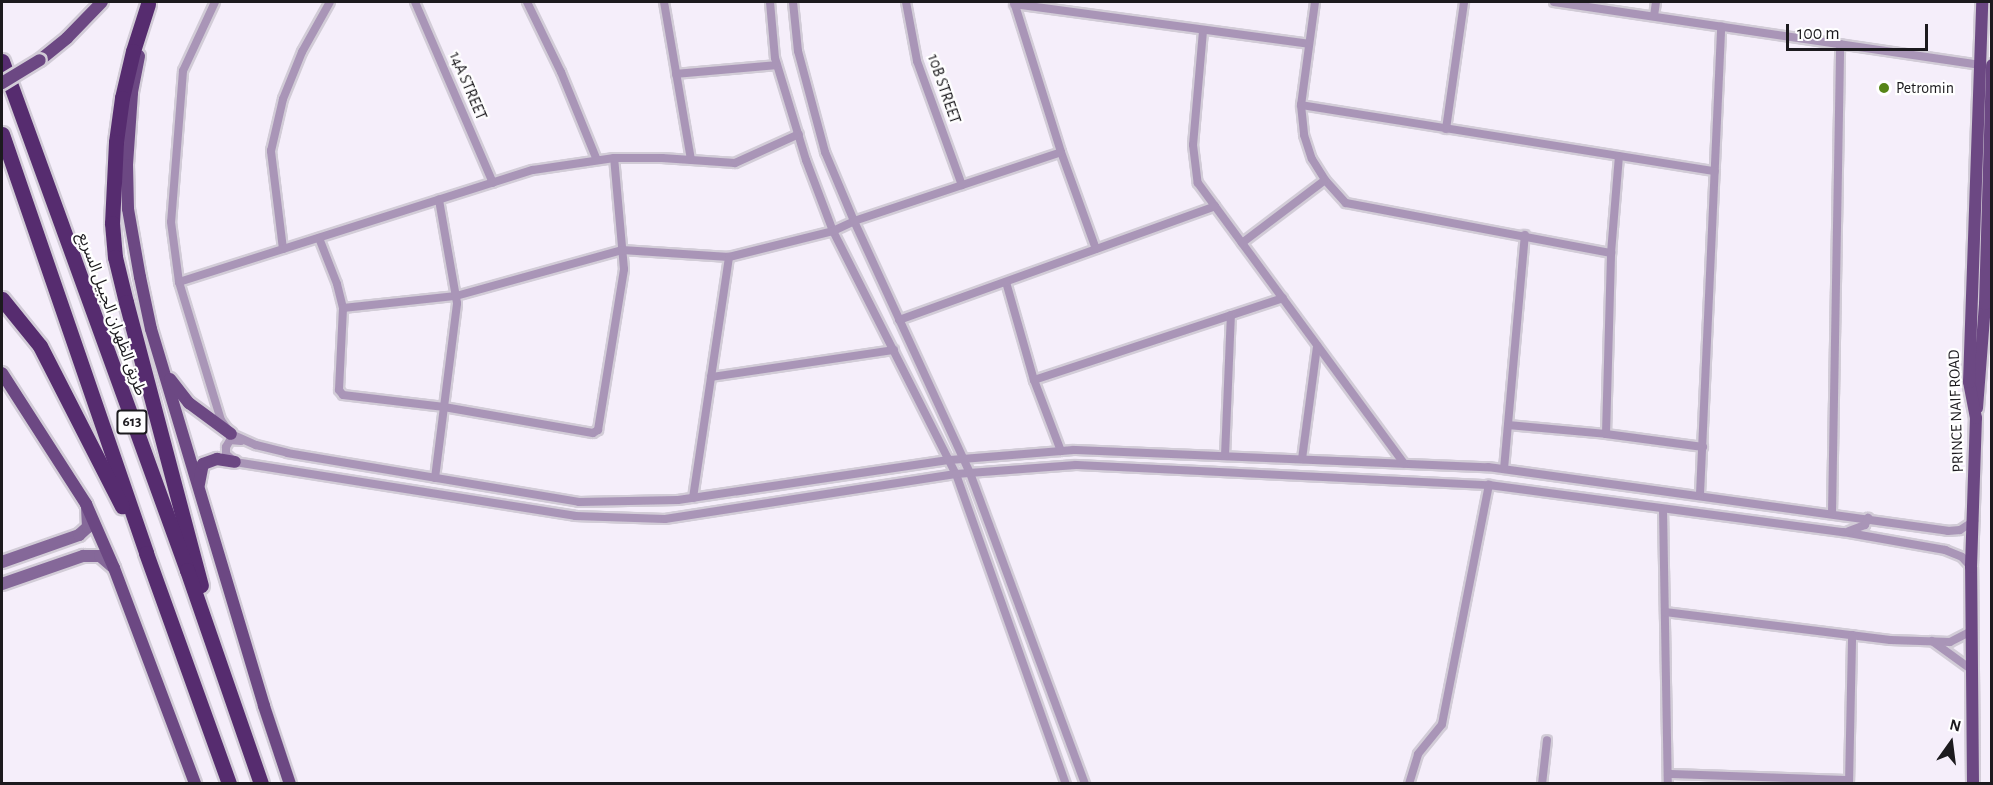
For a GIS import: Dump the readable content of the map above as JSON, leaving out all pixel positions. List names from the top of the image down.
{
  "streets": {
    "highway": ["طريق الظهران الجبيل السريع", "613"],
    "main road": ["PRINCE NAIF ROAD"],
    "street": ["14A STREET", "10B STREET"]
  },
  "places": ["Petromin"],
  "scale_bar": "100 m",
  "north": "top"
}
